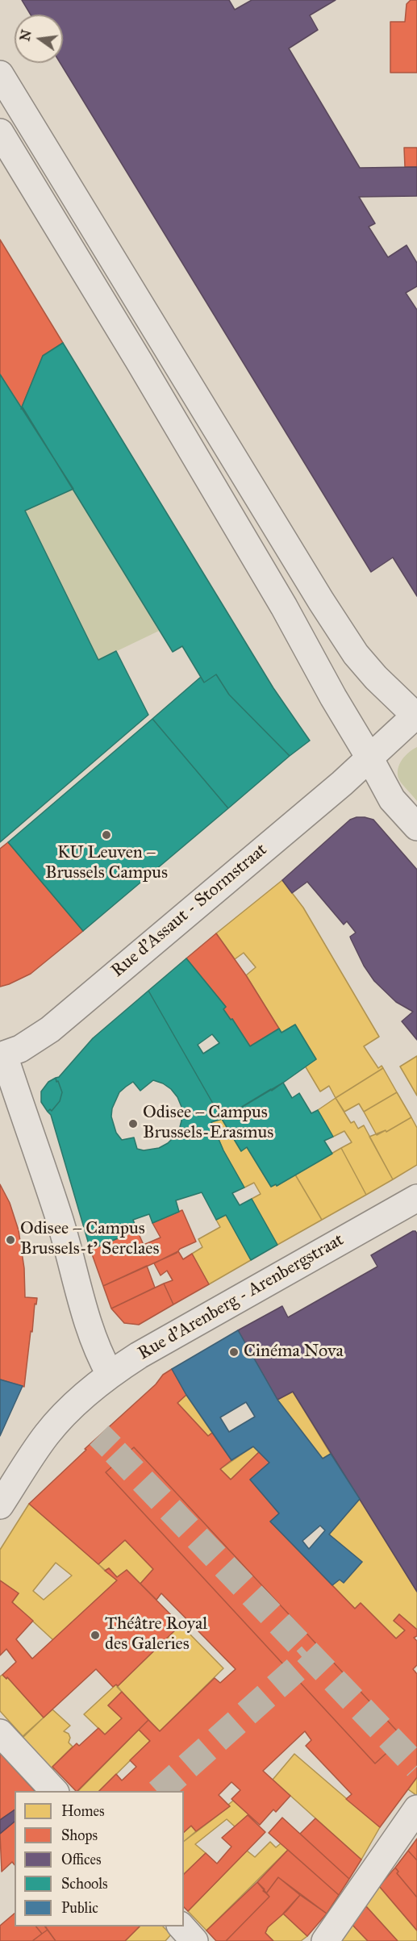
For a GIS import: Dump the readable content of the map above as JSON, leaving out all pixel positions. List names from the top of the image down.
{
  "streets": {
    "street": ["Rue d'Assaut - Stormstraat", "Rue d'Arenberg - Arenbergstraat"]
  },
  "places": [
    "KU Leuven – Brussels Campus",
    "Odisee – Campus Brussels-Erasmus",
    "Odisee – Campus Brussels-t' Serclaes",
    "Cinéma Nova",
    "Théâtre Royal des Galeries"
  ],
  "legend": [
    "Homes",
    "Shops",
    "Offices",
    "Schools",
    "Public"
  ],
  "north": "left"
}
